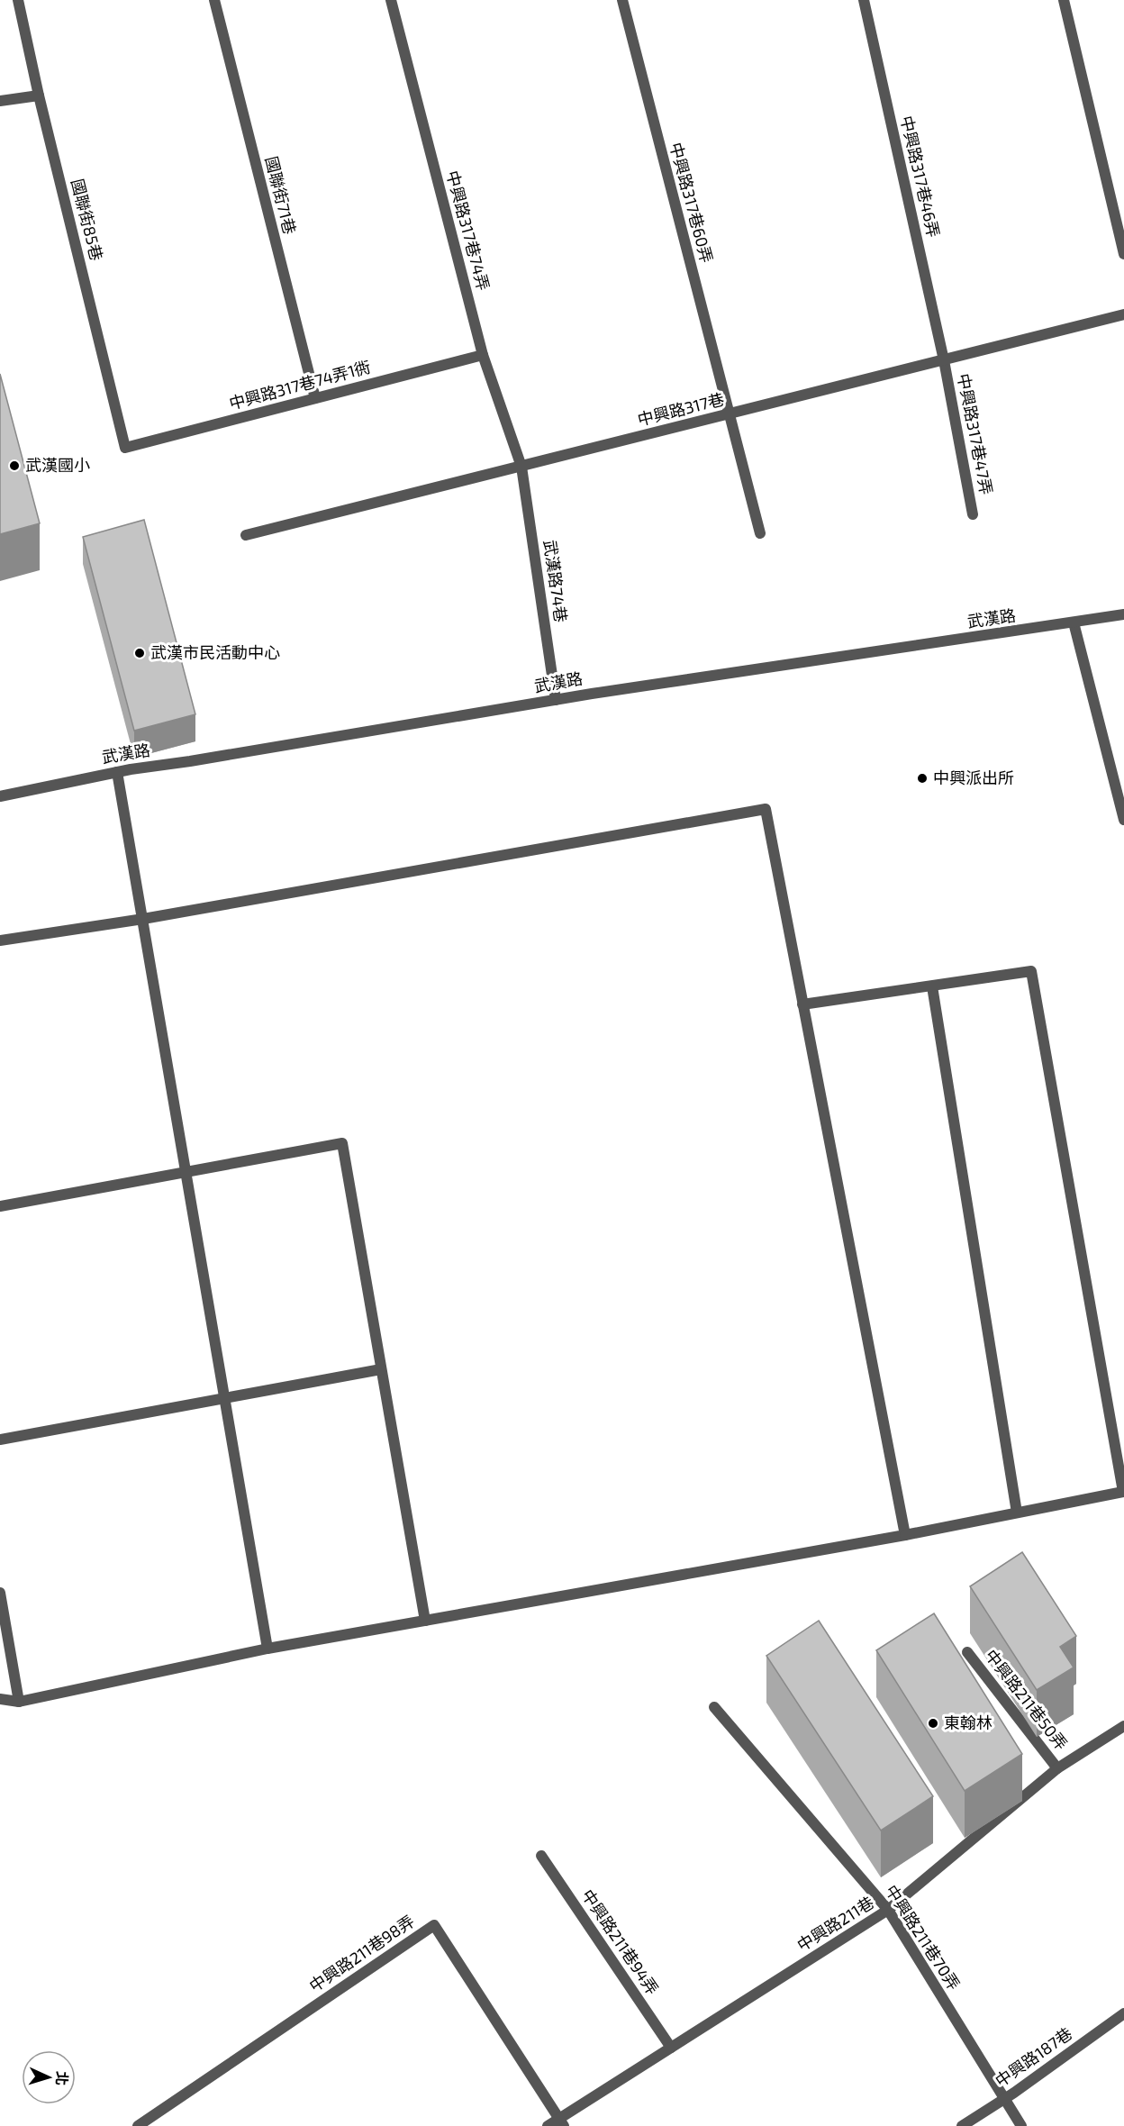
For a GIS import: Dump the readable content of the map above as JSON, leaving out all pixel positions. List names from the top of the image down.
{
  "streets": {
    "street": [
      "中興路317巷46弄",
      "國聯街71巷",
      "中興路317巷60弄",
      "國聯街85巷",
      "中興路317巷74弄",
      "中興路317巷74弄1衖",
      "中興路317巷",
      "中興路317巷47弄",
      "武漢路74巷",
      "武漢路",
      "中興路211巷50弄",
      "中興路211巷",
      "中興路211巷70弄",
      "中興路211巷94弄",
      "中興路211巷98弄",
      "中興路187巷"
    ]
  },
  "crossings": [
    ["中興路317巷46弄", "中興路317巷"],
    ["中興路317巷46弄", "中興路317巷47弄"],
    ["國聯街71巷", "中興路317巷74弄1衖"],
    ["中興路317巷60弄", "中興路317巷"],
    ["國聯街85巷", "中興路317巷74弄1衖"],
    ["中興路317巷74弄", "中興路317巷74弄1衖"],
    ["中興路317巷74弄", "中興路317巷"],
    ["中興路317巷74弄", "武漢路74巷"],
    ["中興路317巷", "中興路317巷47弄"],
    ["中興路317巷", "武漢路74巷"],
    ["武漢路74巷", "武漢路"],
    ["中興路211巷50弄", "中興路211巷"],
    ["中興路211巷", "中興路211巷70弄"],
    ["中興路211巷", "中興路211巷94弄"],
    ["中興路211巷", "中興路211巷98弄"],
    ["中興路211巷70弄", "中興路187巷"]
  ],
  "places": [
    "武漢國小",
    "武漢市民活動中心",
    "中興派出所",
    "東翰林"
  ],
  "north": "right"
}
